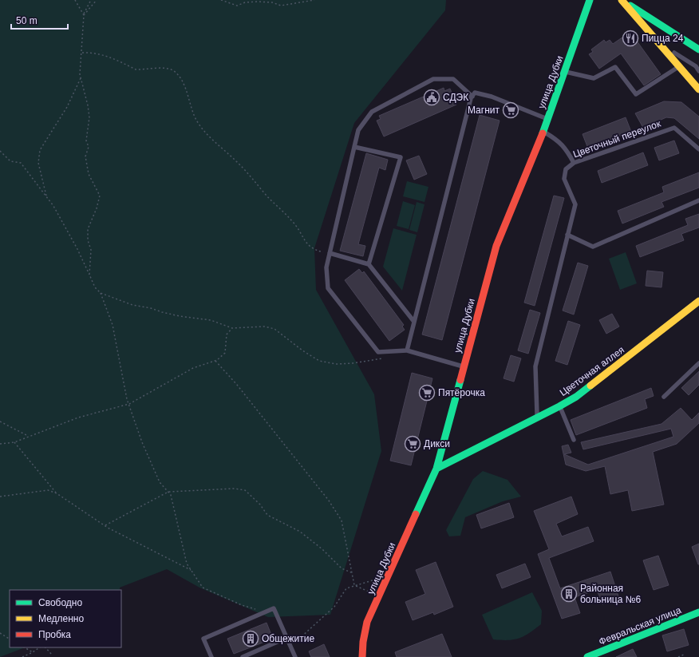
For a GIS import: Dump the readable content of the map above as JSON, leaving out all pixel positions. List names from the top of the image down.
{
  "streets": {
    "street": ["улица Дубки", "Цветочная аллея", "Февральская улица"],
    "lane": ["Цветочный переулок"]
  },
  "crossings": [
    ["улица Дубки", "Цветочная аллея"],
    ["Цветочный переулок", "Цветочная аллея"]
  ],
  "places": {
    "restaurant": ["Пицца 24"],
    "public building": ["СДЭК"],
    "supermarket": ["Магнит", "Пятёрочка", "Дикси"],
    "building": ["Районная больница №6", "Общежитие"]
  },
  "legend": ["Свободно", "Медленно", "Пробка"],
  "scale_bar": "50 m"
}
